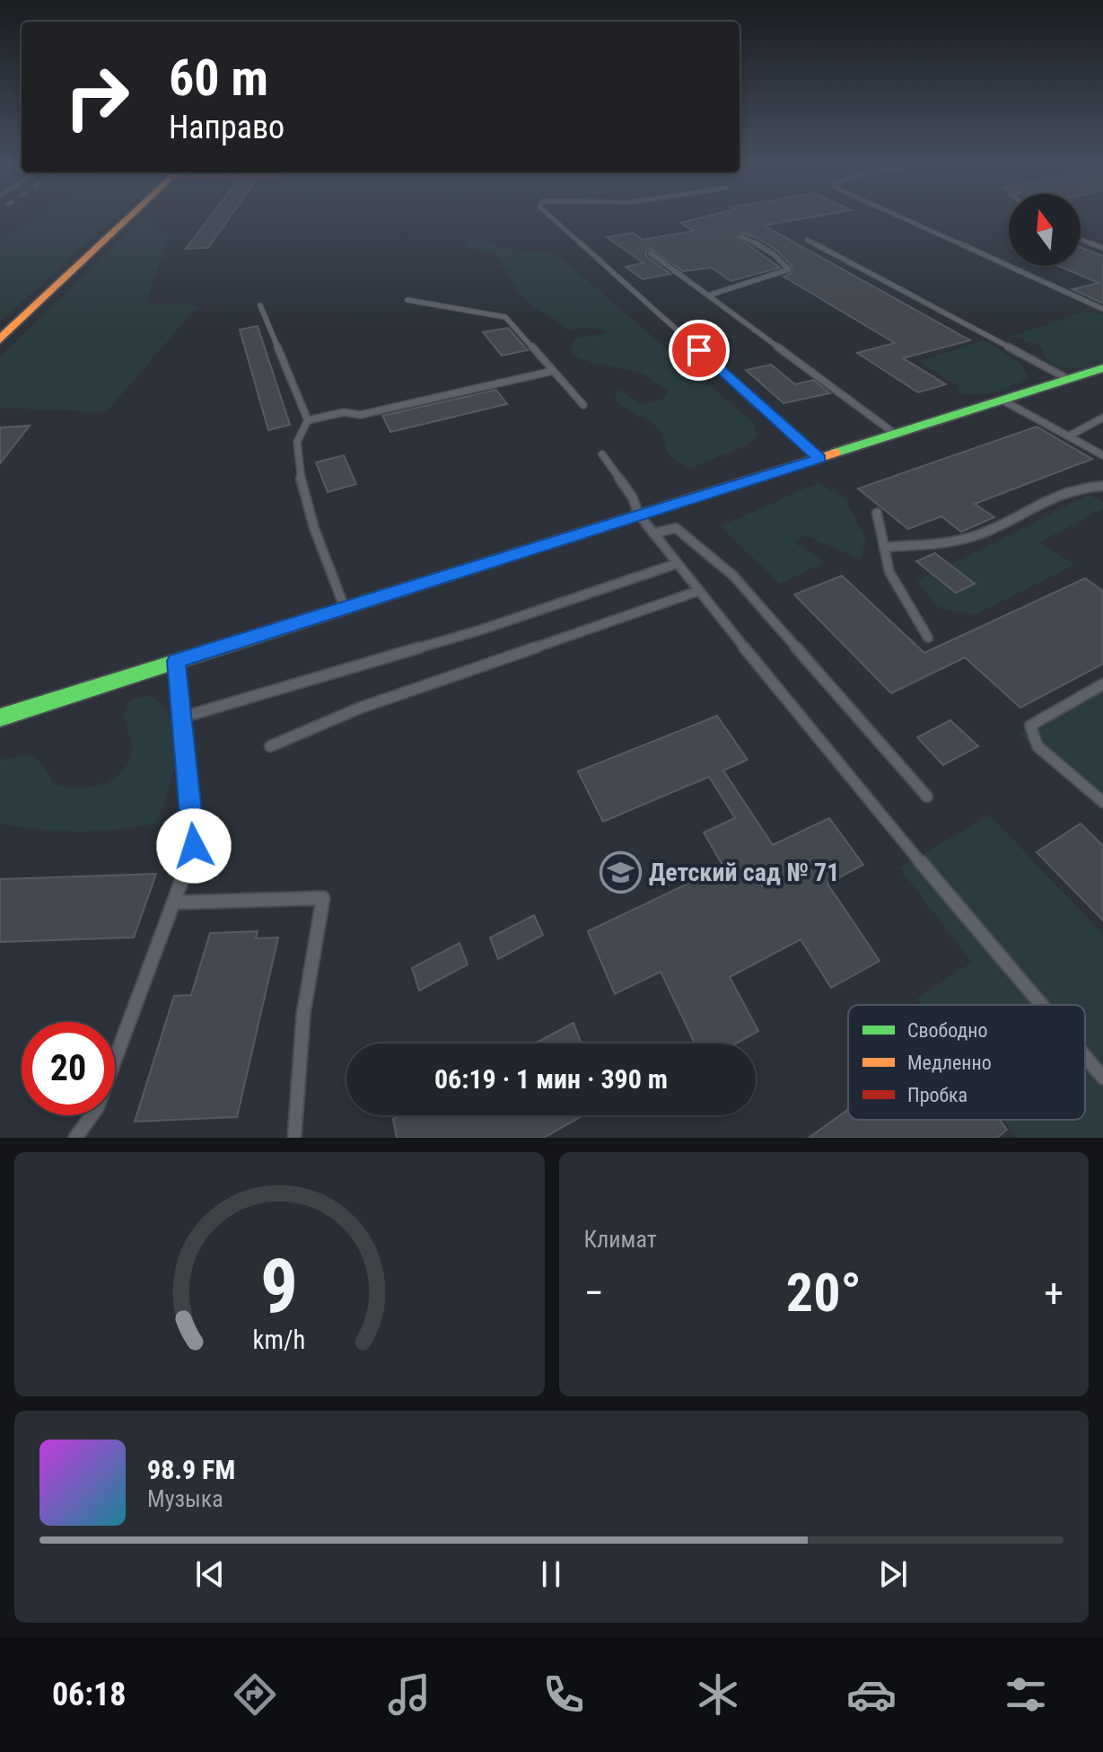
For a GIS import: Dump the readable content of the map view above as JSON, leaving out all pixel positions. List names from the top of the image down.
{
  "places": {
    "school or university": ["Детский сад № 71"]
  },
  "legend": ["Свободно", "Медленно", "Пробка"],
  "north": "top",
  "page": {
    "turn": ["60 m", "Направо"],
    "limit": "20",
    "trip": "06:19 · 1 мин · 390 m",
    "tile": "Климат",
    "heat": ["−", "20°", "+"],
    "song": ["98.9 FM", "Музыка"],
    "tabs": "06:18",
    "gauge": ["9", "km/h"]
  }
}
